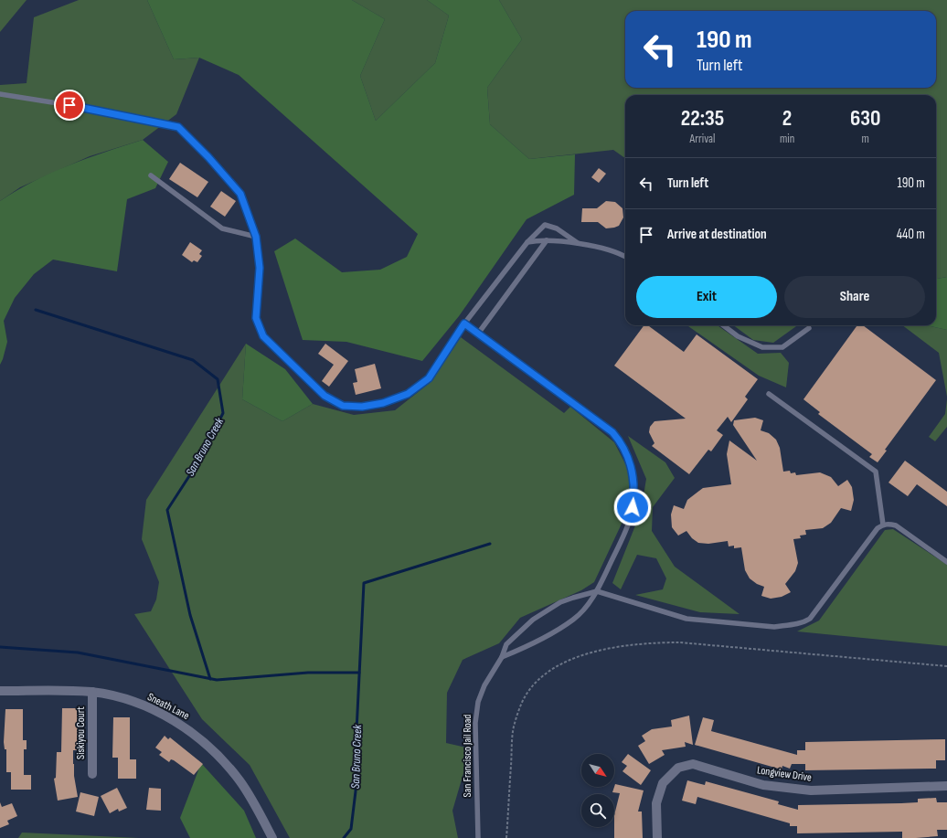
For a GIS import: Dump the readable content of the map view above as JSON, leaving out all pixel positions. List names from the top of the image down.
{
  "streets": {
    "street": ["Sneath Lane", "Siskiyou Court", "Longview Drive"],
    "lane": ["San Francisco Jail Road"]
  },
  "crossings": [
    ["Sneath Lane", "Siskiyou Court"]
  ],
  "water": ["San Bruno Creek"],
  "north": "bottom right",
  "page": {
    "turn": ["190 m", "Turn left"],
    "eta": [
      "22:35",
      "Arrival",
      "2",
      "min",
      "630",
      "m"
    ],
    "list": [
      {
        "name": "Turn left",
        "value": "190 m"
      },
      {
        "name": "Arrive at destination",
        "value": "440 m"
      }
    ],
    "buttons": ["Exit", "Share"]
  }
}
